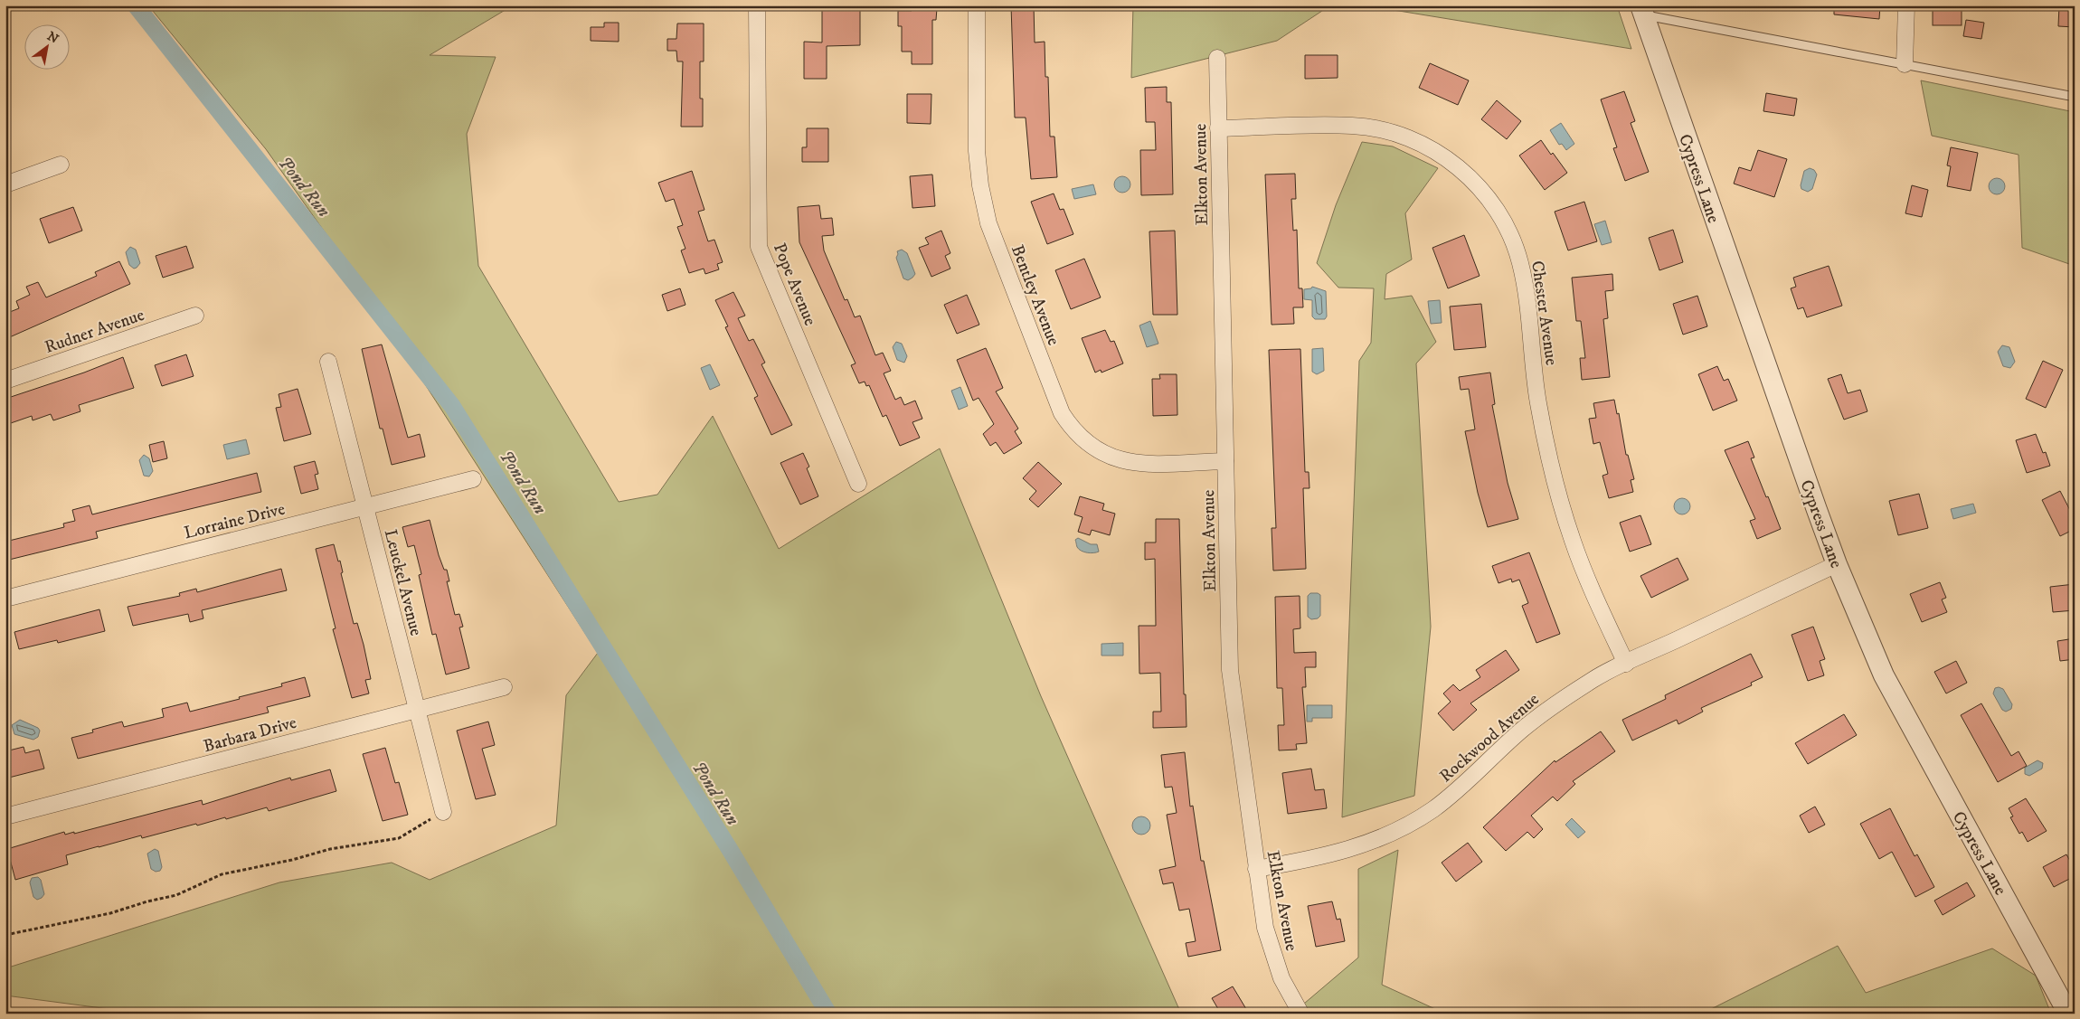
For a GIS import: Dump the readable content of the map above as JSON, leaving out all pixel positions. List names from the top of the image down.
{
  "streets": {
    "street": [
      "Elkton Avenue",
      "Cypress Lane",
      "Pope Avenue",
      "Bentley Avenue",
      "Chester Avenue",
      "Rudner Avenue",
      "Lorraine Drive",
      "Leuckel Avenue",
      "Barbara Drive",
      "Rockwood Avenue"
    ]
  },
  "crossings": [
    ["Elkton Avenue", "Bentley Avenue"],
    ["Elkton Avenue", "Chester Avenue"],
    ["Elkton Avenue", "Rockwood Avenue"],
    ["Cypress Lane", "Rockwood Avenue"],
    ["Chester Avenue", "Rockwood Avenue"],
    ["Lorraine Drive", "Leuckel Avenue"],
    ["Leuckel Avenue", "Barbara Drive"]
  ],
  "water": ["Pond Run"],
  "north": "top right"
}
